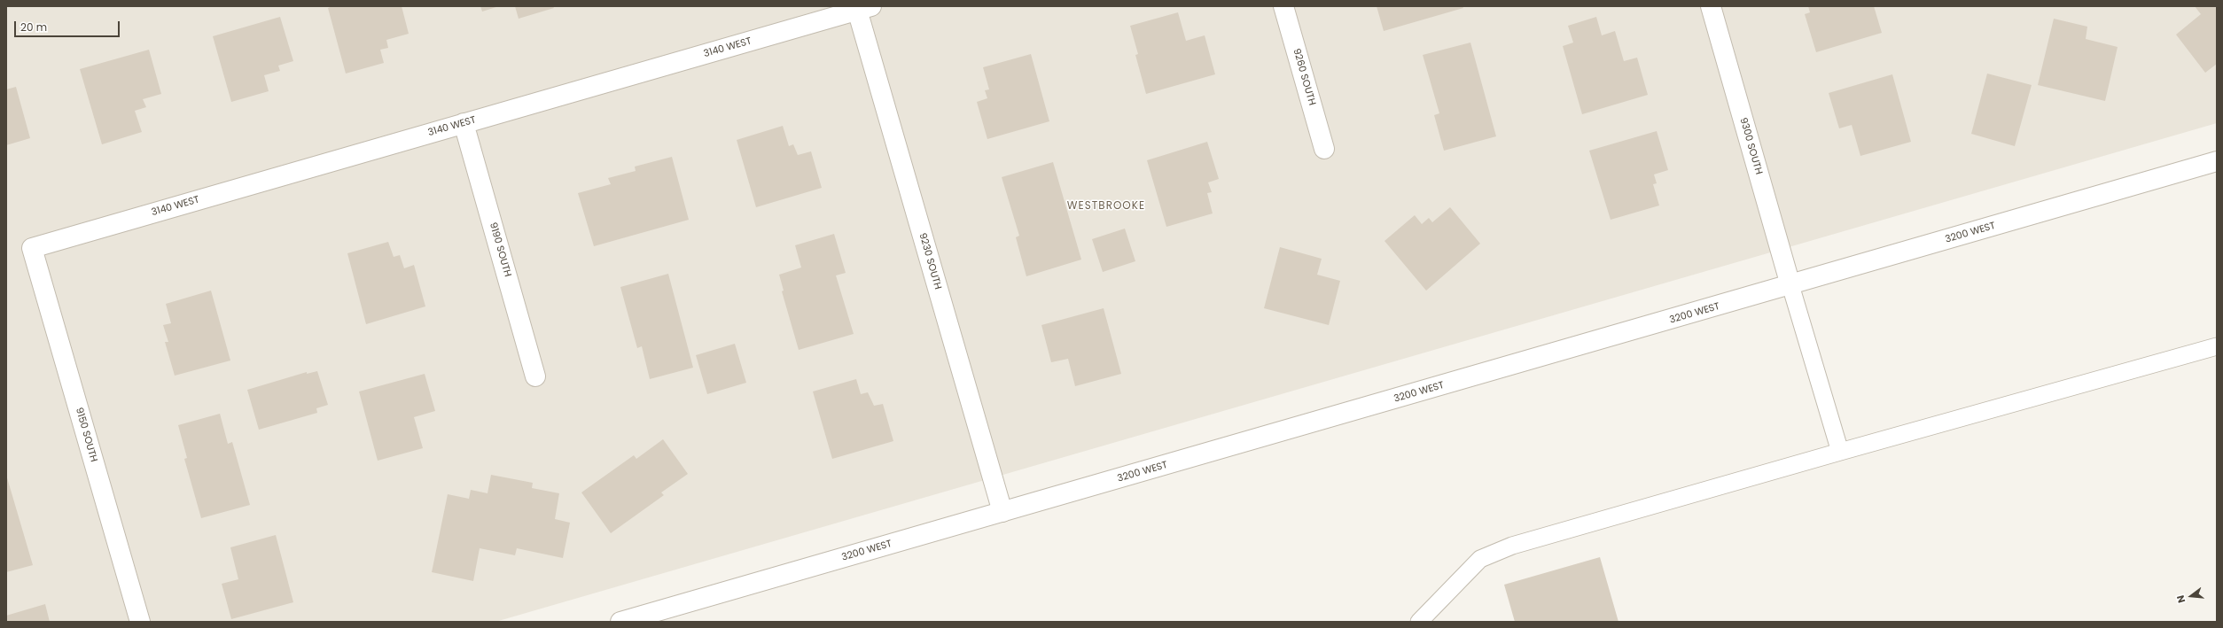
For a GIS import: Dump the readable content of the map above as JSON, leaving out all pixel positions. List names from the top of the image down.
{
  "streets": {
    "street": [
      "3140 WEST",
      "9260 SOUTH",
      "9300 SOUTH",
      "3200 WEST",
      "9190 SOUTH",
      "9230 SOUTH",
      "9150 SOUTH"
    ]
  },
  "crossings": [
    ["3140 WEST", "9190 SOUTH"],
    ["3140 WEST", "9230 SOUTH"],
    ["3140 WEST", "9150 SOUTH"],
    ["9300 SOUTH", "3200 WEST"],
    ["3200 WEST", "9230 SOUTH"]
  ],
  "districts": ["WESTBROOKE"],
  "scale_bar": "20 m",
  "north": "left"
}
